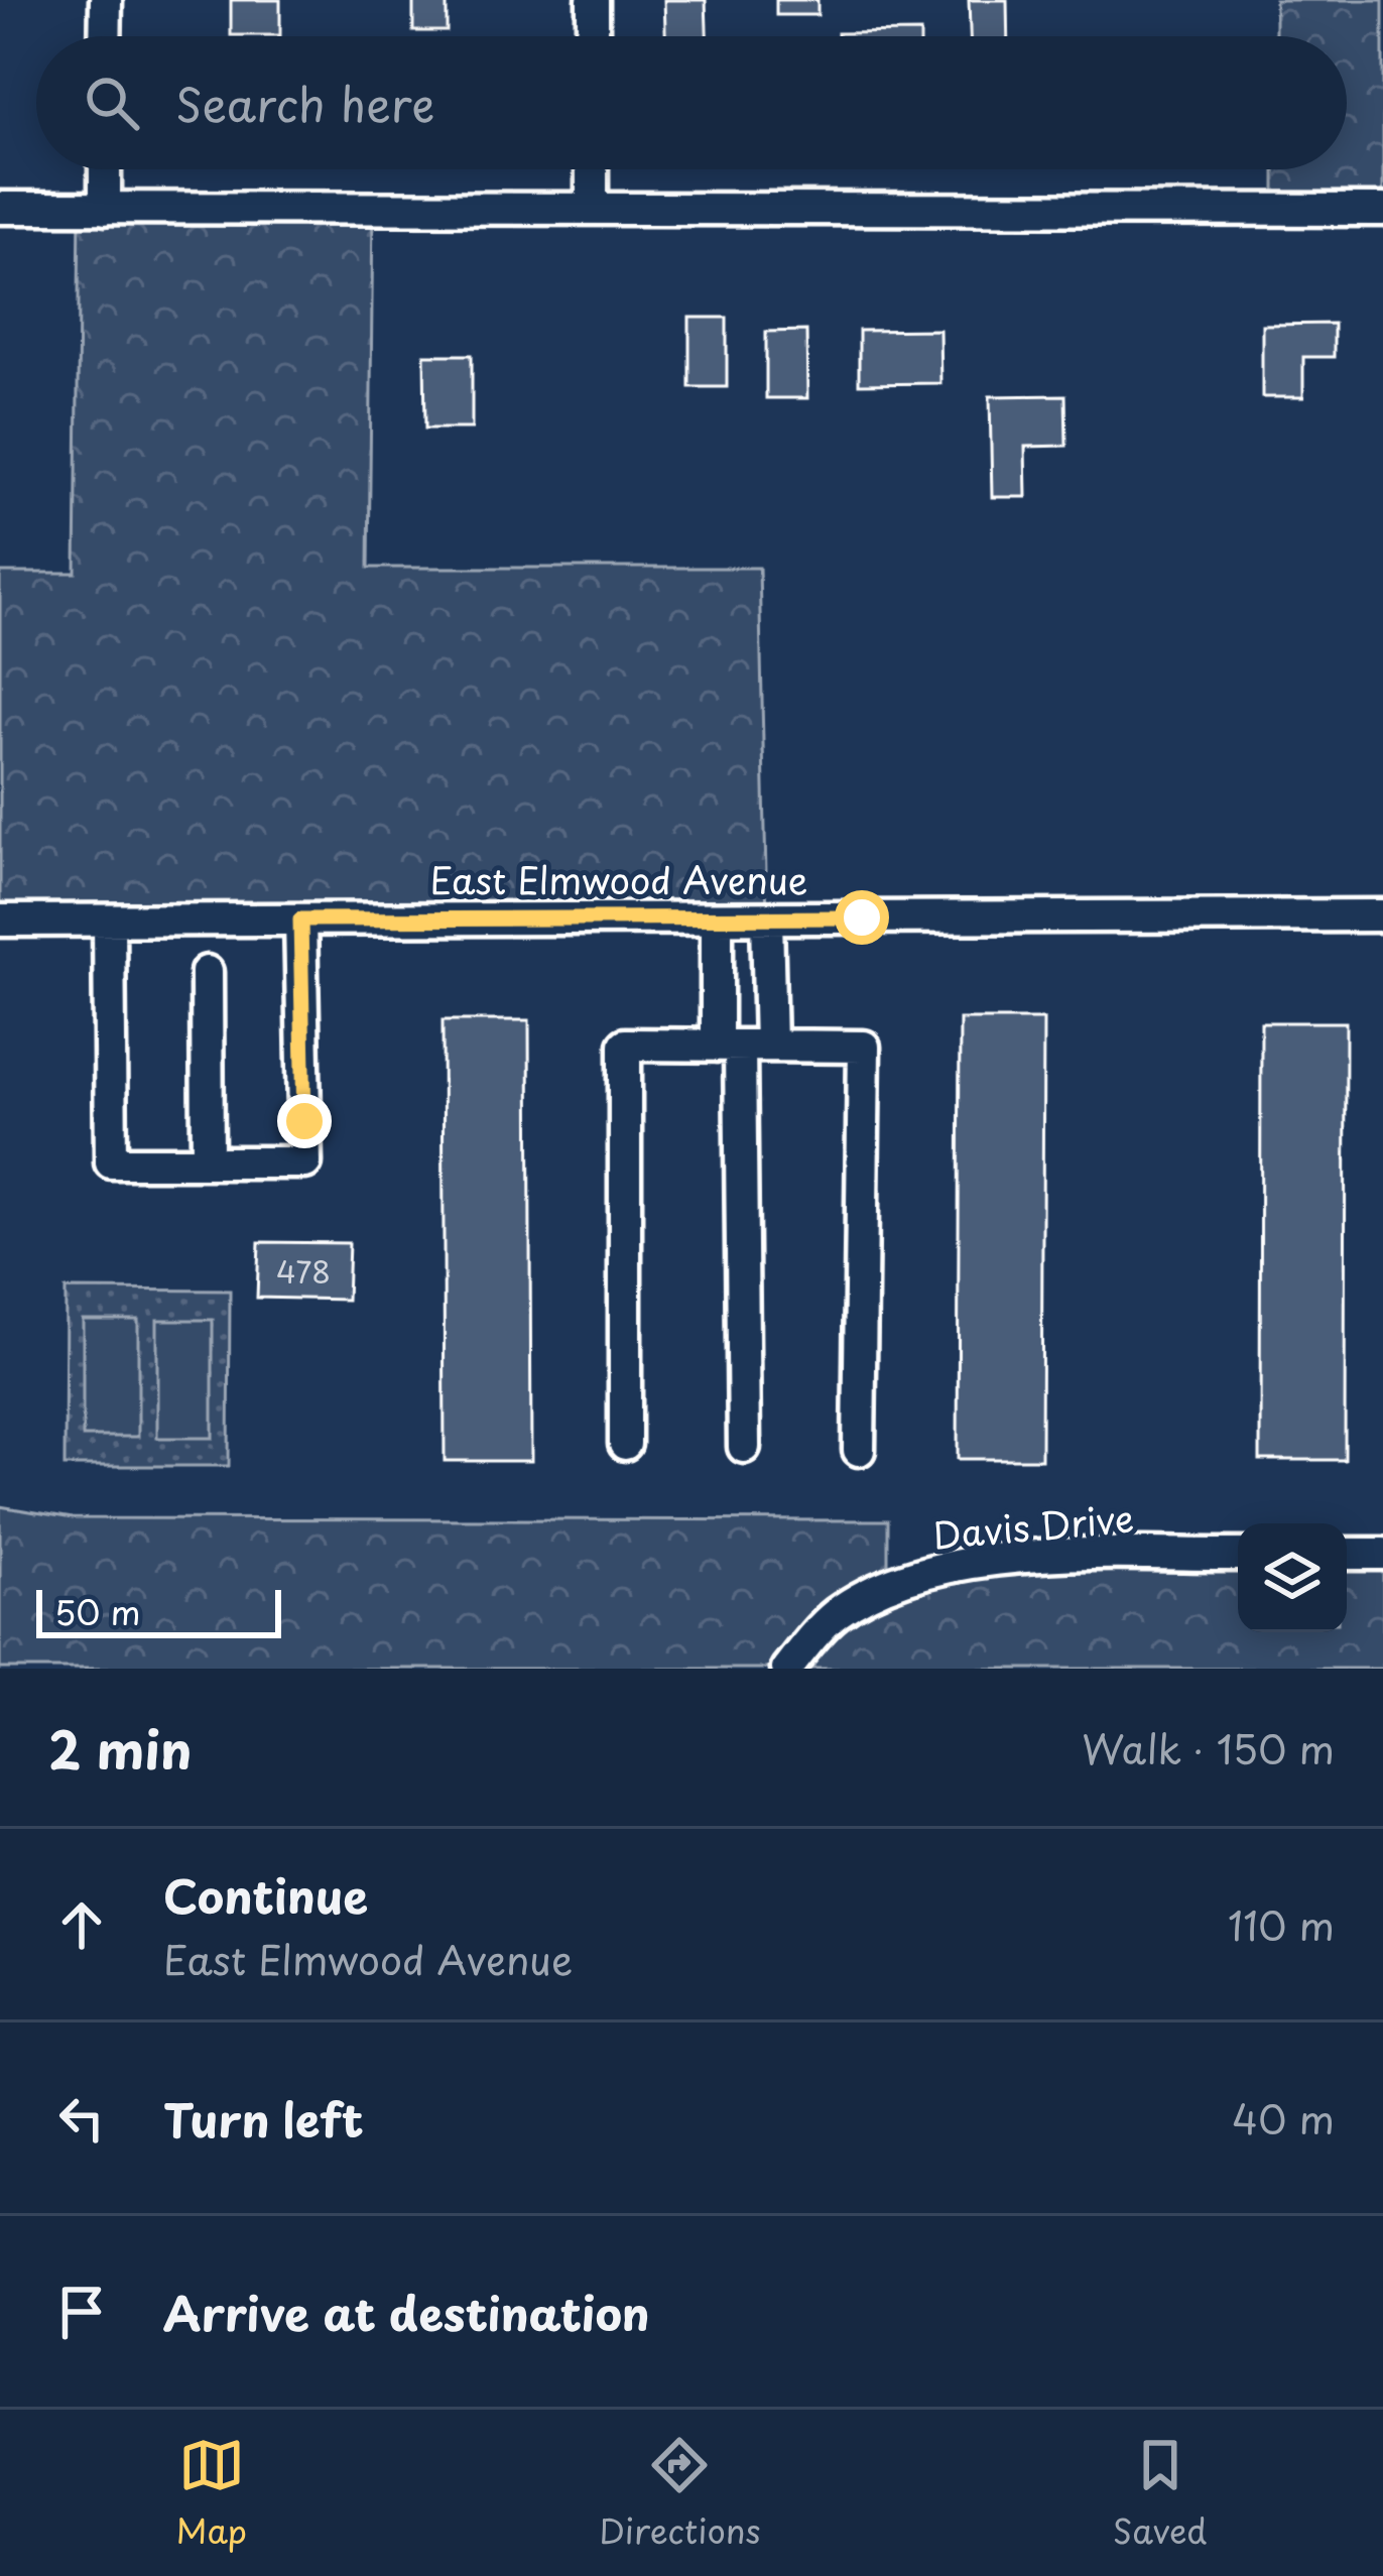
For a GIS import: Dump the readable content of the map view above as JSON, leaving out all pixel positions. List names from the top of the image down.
{
  "streets": {
    "street": ["East Elmwood Avenue", "Davis Drive"]
  },
  "house_numbers": ["478"],
  "scale_bar": "50 m",
  "page": {
    "search": "Search here",
    "scale": "50 m",
    "heading": ["2 min", "Walk · 150 m"],
    "list": [
      ["Continue", "East Elmwood Avenue", "110 m"],
      ["Turn left", "40 m"],
      "Arrive at destination"
    ],
    "nav": ["Map", "Directions", "Saved"]
  }
}
